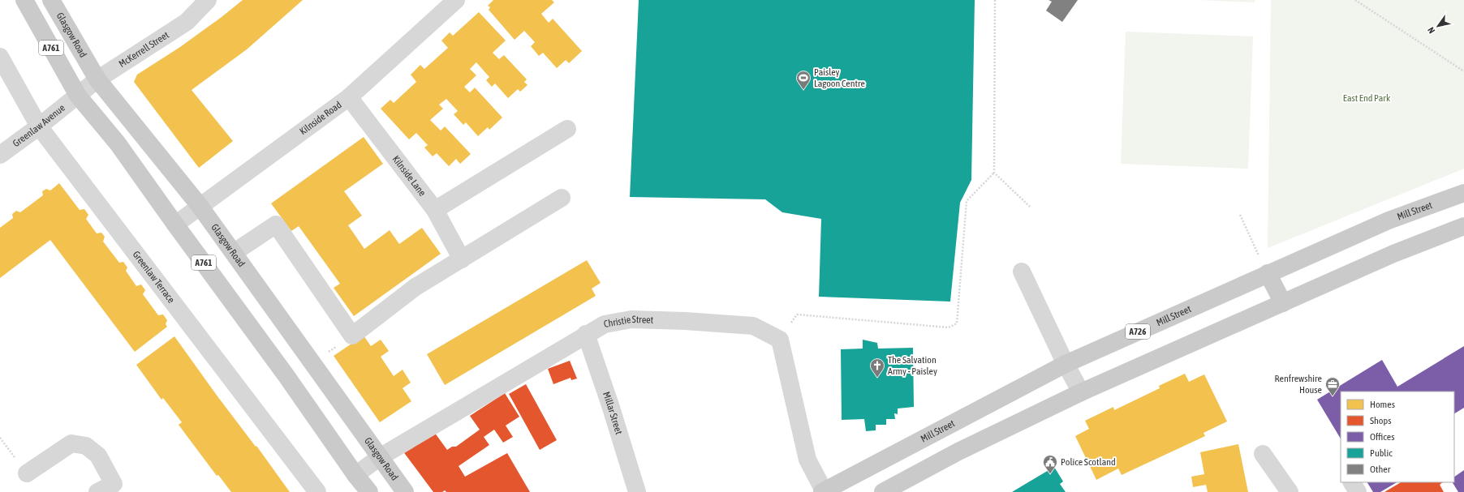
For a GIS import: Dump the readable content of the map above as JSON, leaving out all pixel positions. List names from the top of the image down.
{
  "streets": {
    "main road": [
      "Glasgow Road",
      "A761",
      "Mill Street",
      "A726"
    ],
    "street": [
      "McKerrell Street",
      "Kilnside Road",
      "Greenlaw Avenue",
      "Kilnside Lane",
      "Greenlaw Terrace",
      "Christie Street",
      "Millar Street"
    ]
  },
  "crossings": [
    ["Glasgow Road", "McKerrell Street"],
    ["Glasgow Road", "Kilnside Road"],
    ["Glasgow Road", "Christie Street"],
    ["A761", "McKerrell Street"],
    ["A761", "Kilnside Road"],
    ["A761", "Greenlaw Avenue"],
    ["A761", "Christie Street"],
    ["McKerrell Street", "Greenlaw Avenue"],
    ["Kilnside Road", "Kilnside Lane"],
    ["Greenlaw Avenue", "Greenlaw Terrace"],
    ["Christie Street", "Millar Street"]
  ],
  "parks": ["East End Park"],
  "places": {
    "sports": ["Paisley Lagoon Centre"],
    "church": ["The Salvation Army - Paisley"],
    "office": ["Renfrewshire House"],
    "public building": ["Police Scotland"]
  },
  "legend": [
    "Homes",
    "Shops",
    "Offices",
    "Public",
    "Other"
  ],
  "north": "bottom left"
}
